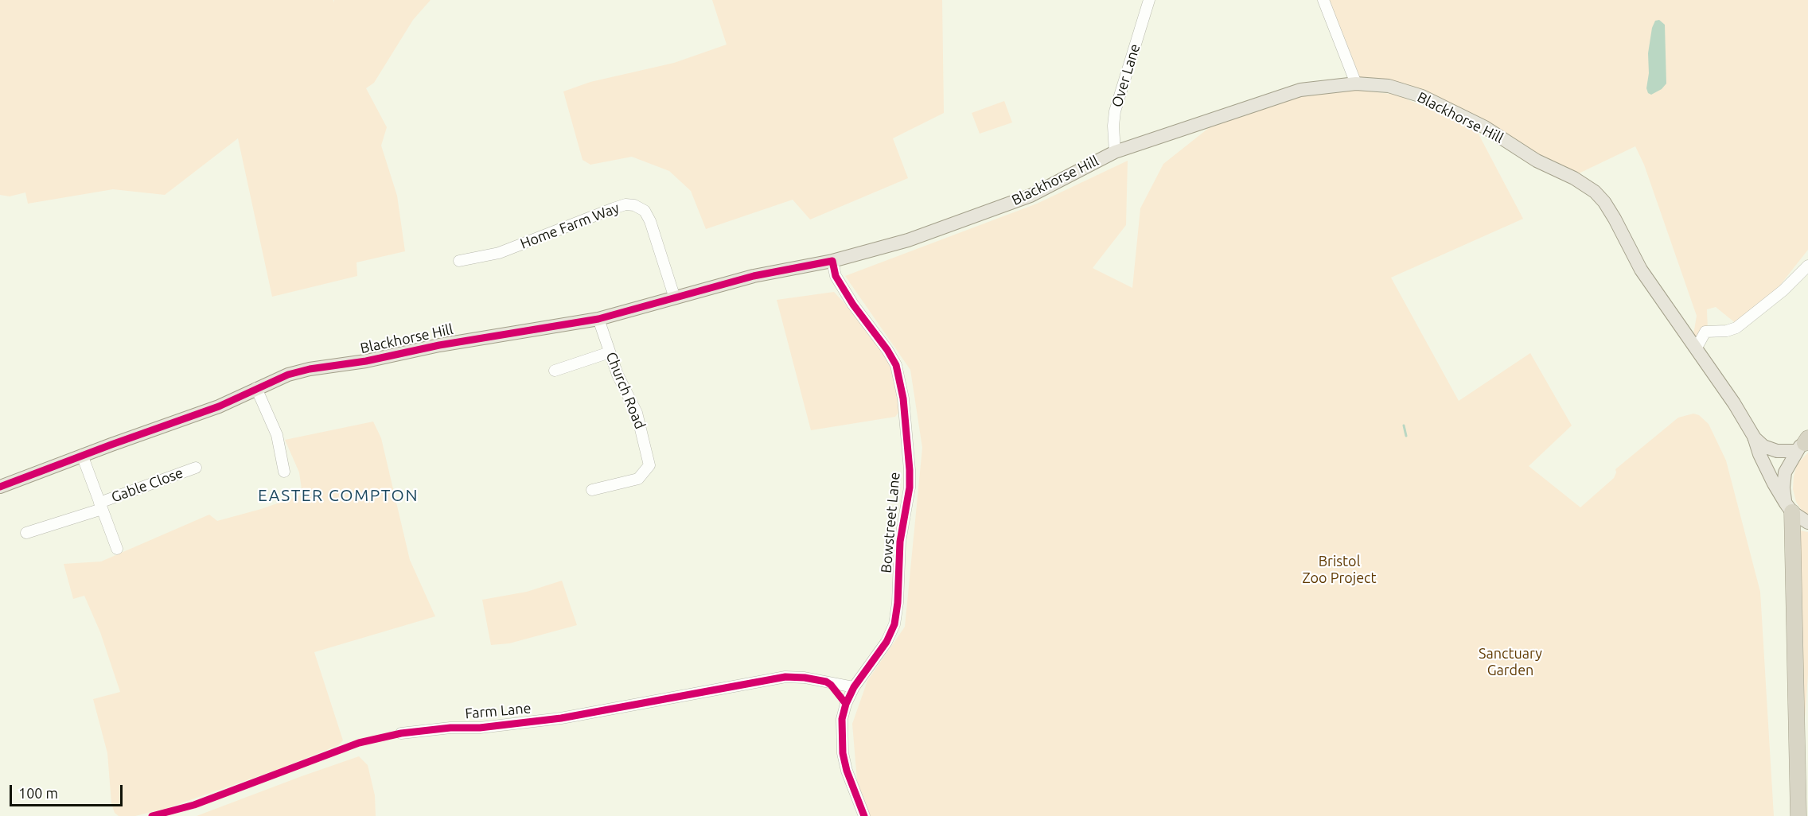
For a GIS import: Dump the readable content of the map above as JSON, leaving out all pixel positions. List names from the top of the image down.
{
  "streets": {
    "main road": ["Blackhorse Hill"],
    "street": [
      "Over Lane",
      "Home Farm Way",
      "Church Road",
      "Gable Close",
      "Bowstreet Lane",
      "Farm Lane"
    ]
  },
  "crossings": [
    ["Over Lane", "Blackhorse Hill"],
    ["Blackhorse Hill", "Home Farm Way"],
    ["Blackhorse Hill", "Church Road"],
    ["Blackhorse Hill", "Bowstreet Lane"],
    ["Bowstreet Lane", "Farm Lane"]
  ],
  "districts": ["EASTER COMPTON"],
  "parks": ["Bristol Zoo Project", "Sanctuary Garden"],
  "scale_bar": "100 m"
}
